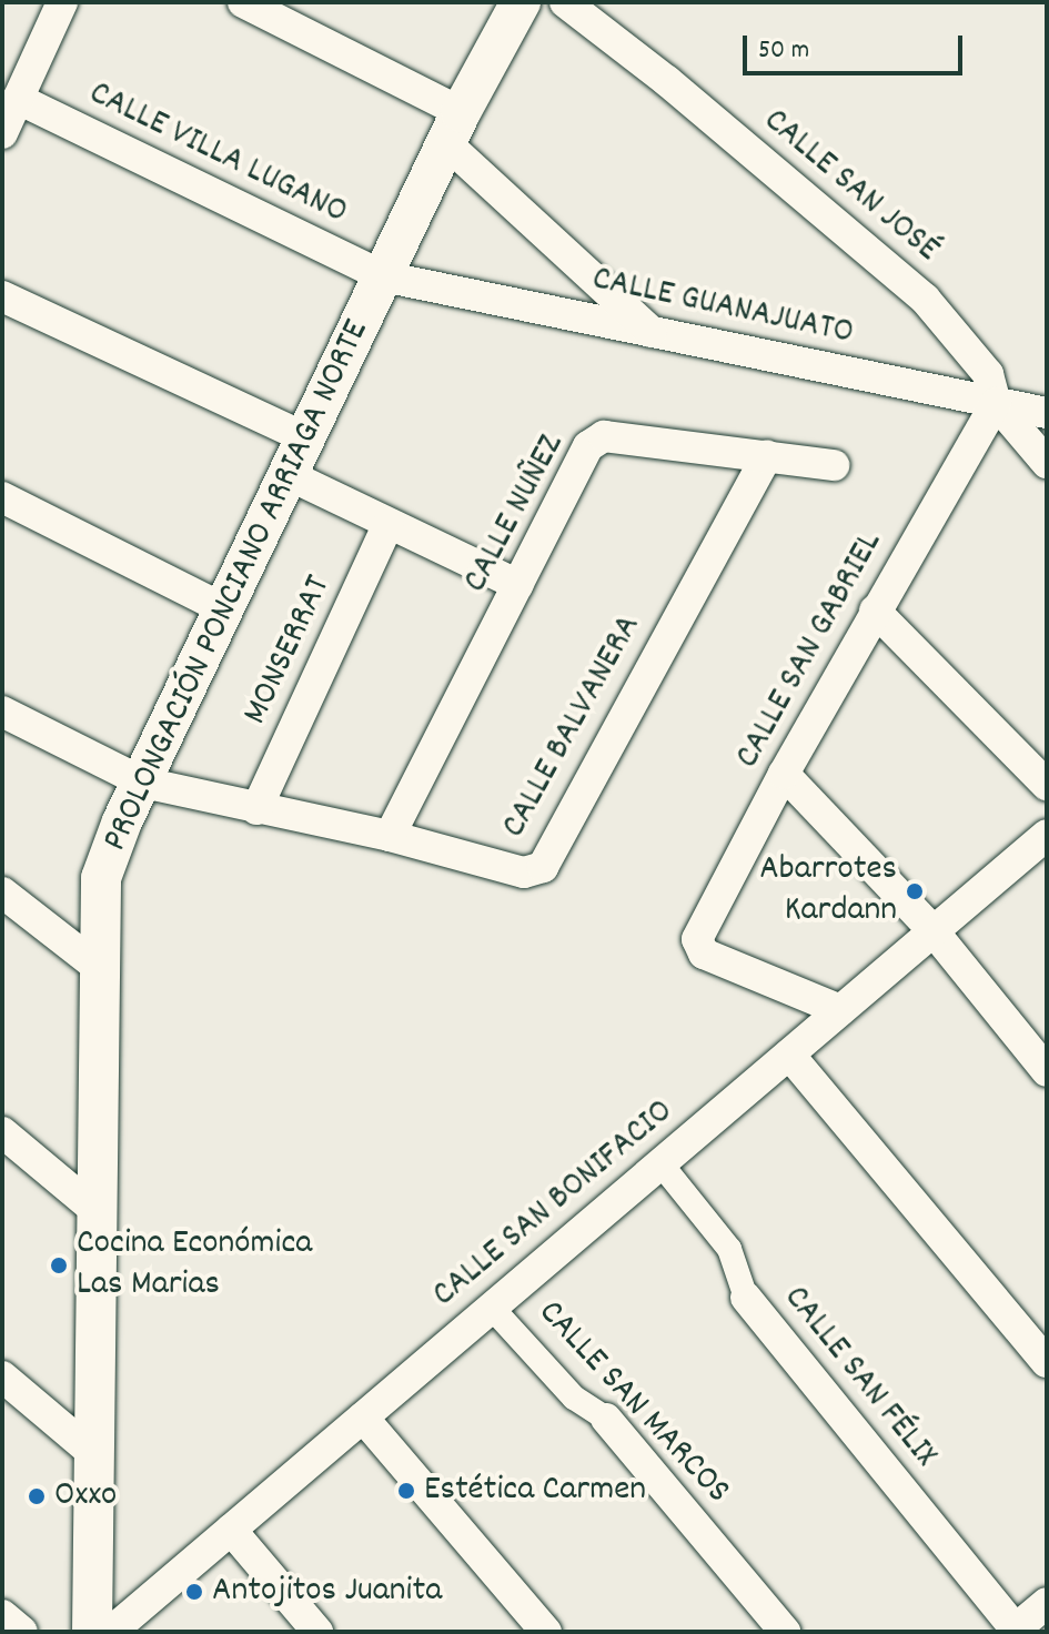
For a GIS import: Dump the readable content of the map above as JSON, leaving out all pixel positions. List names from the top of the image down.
{
  "streets": {
    "street": [
      "CALLE VILLA LUGANO",
      "CALLE SAN JOSÉ",
      "CALLE GUANAJUATO",
      "CALLE NUÑEZ",
      "PROLONGACIÓN PONCIANO ARRIAGA NORTE",
      "MONSERRAT",
      "CALLE SAN GABRIEL",
      "CALLE BALVANERA",
      "CALLE SAN BONIFACIO",
      "CALLE SAN FÉLIX",
      "CALLE SAN MARCOS"
    ]
  },
  "crossings": [
    ["CALLE VILLA LUGANO", "CALLE GUANAJUATO"],
    ["CALLE VILLA LUGANO", "PROLONGACIÓN PONCIANO ARRIAGA NORTE"],
    ["CALLE SAN JOSÉ", "CALLE GUANAJUATO"],
    ["CALLE SAN JOSÉ", "CALLE SAN GABRIEL"],
    ["CALLE GUANAJUATO", "PROLONGACIÓN PONCIANO ARRIAGA NORTE"],
    ["CALLE GUANAJUATO", "CALLE SAN GABRIEL"],
    ["CALLE NUÑEZ", "CALLE BALVANERA"],
    ["PROLONGACIÓN PONCIANO ARRIAGA NORTE", "CALLE BALVANERA"],
    ["MONSERRAT", "CALLE BALVANERA"],
    ["CALLE SAN GABRIEL", "CALLE SAN BONIFACIO"],
    ["CALLE SAN BONIFACIO", "CALLE SAN FÉLIX"],
    ["CALLE SAN BONIFACIO", "CALLE SAN MARCOS"]
  ],
  "places": [
    "Abarrotes Kardann",
    "Cocina Económica Las Marias",
    "Estética Carmen",
    "Oxxo",
    "Antojitos Juanita"
  ],
  "scale_bar": "50 m"
}
